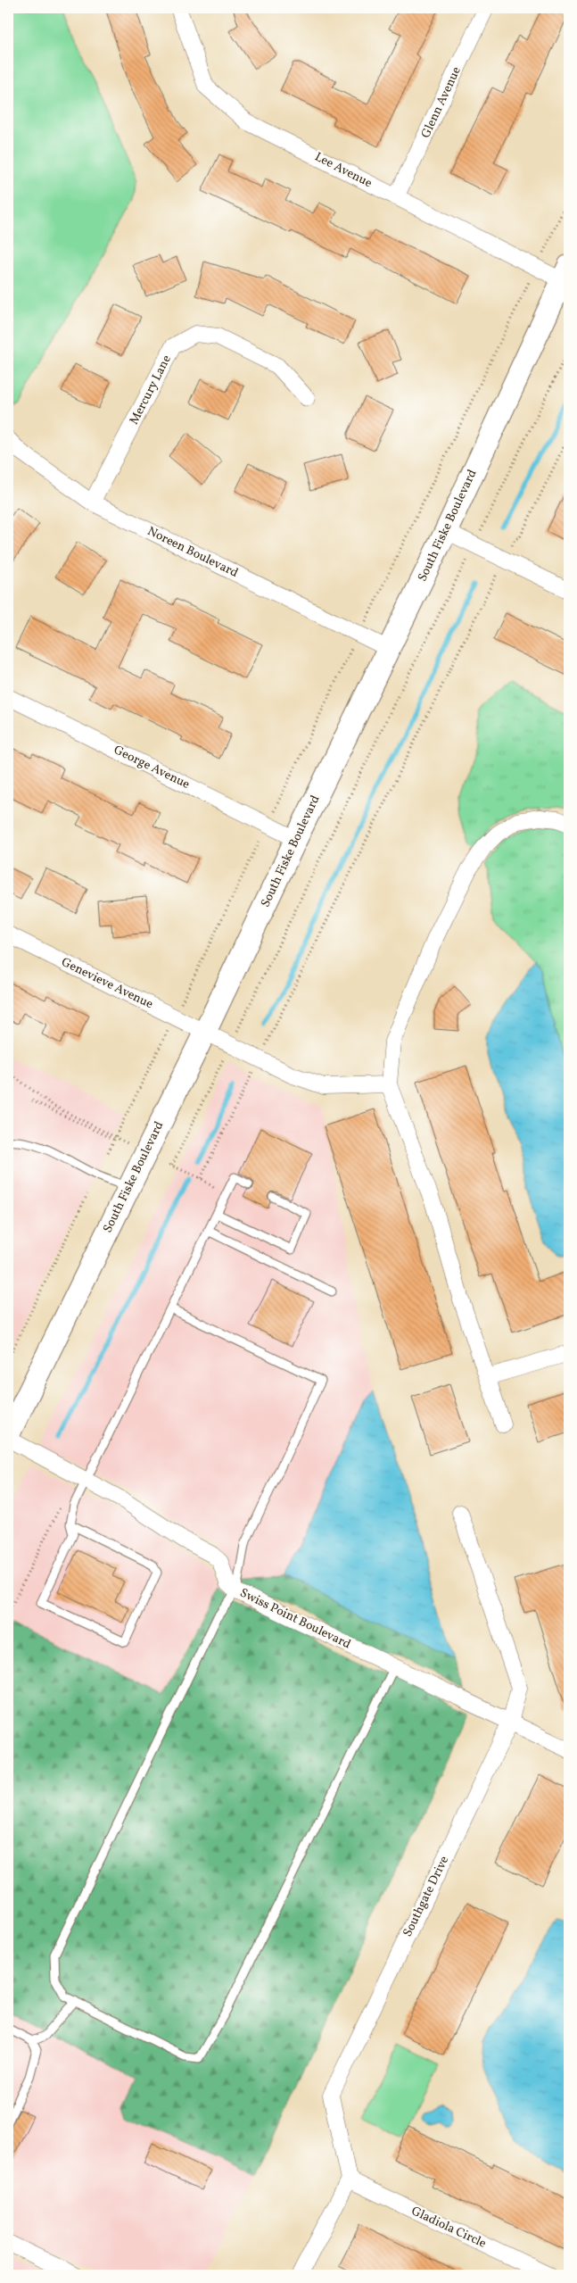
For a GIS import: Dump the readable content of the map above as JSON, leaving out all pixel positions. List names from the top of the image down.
{
  "streets": {
    "main road": ["South Fiske Boulevard"],
    "street": [
      "Glenn Avenue",
      "Lee Avenue",
      "Mercury Lane",
      "Noreen Boulevard",
      "George Avenue",
      "Genevieve Avenue",
      "Swiss Point Boulevard",
      "Southgate Drive",
      "Gladiola Circle"
    ]
  },
  "crossings": [
    ["Glenn Avenue", "Lee Avenue"],
    ["Lee Avenue", "South Fiske Boulevard"],
    ["Mercury Lane", "Noreen Boulevard"],
    ["South Fiske Boulevard", "Noreen Boulevard"],
    ["South Fiske Boulevard", "George Avenue"],
    ["South Fiske Boulevard", "Genevieve Avenue"],
    ["Swiss Point Boulevard", "Southgate Drive"],
    ["Southgate Drive", "Gladiola Circle"]
  ]
}
